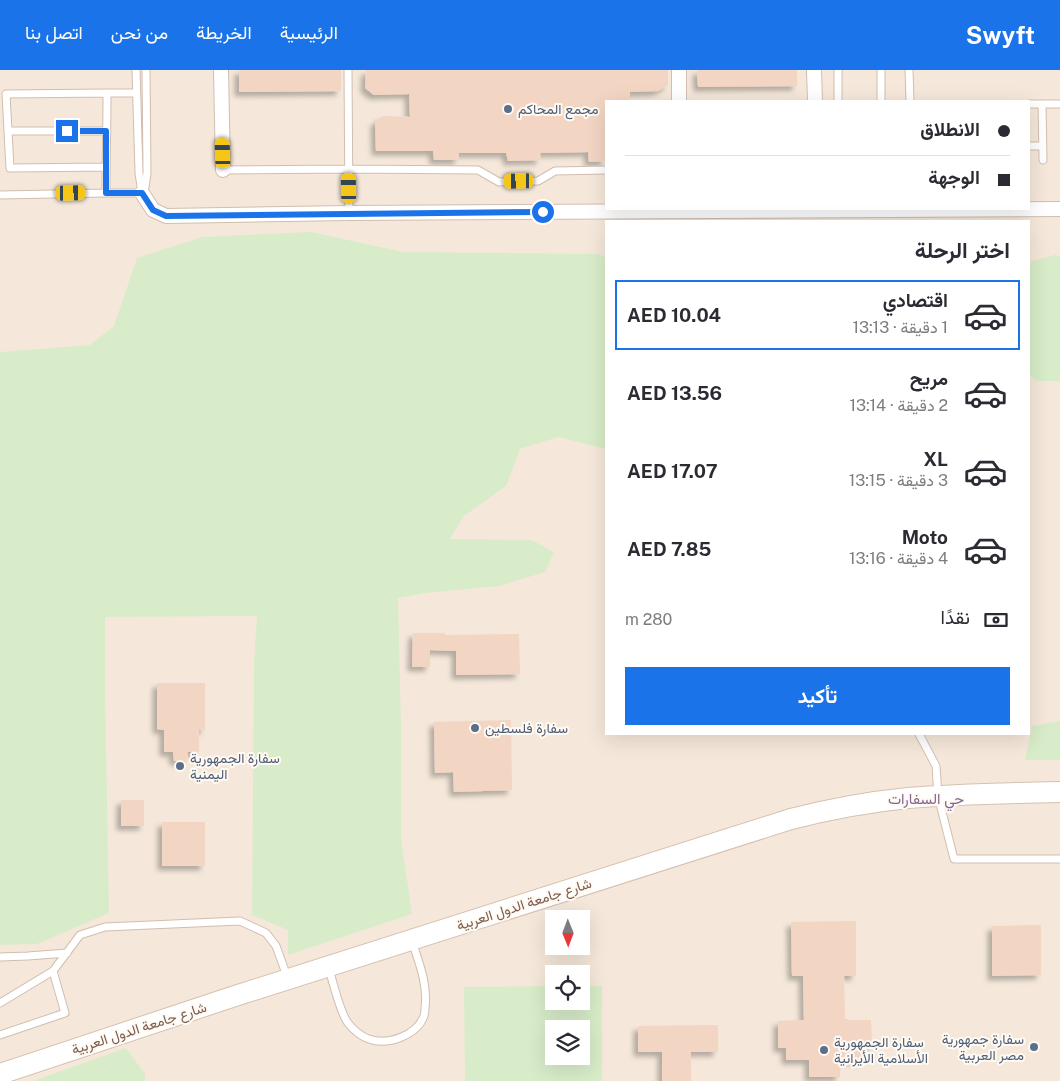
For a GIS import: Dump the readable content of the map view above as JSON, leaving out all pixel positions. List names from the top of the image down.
{
  "streets": {
    "street": ["شارع جامعة الدول العربية"]
  },
  "districts": ["حي السفارات"],
  "places": [
    "مجمع المحاكم",
    "سفارة فلسطين",
    "سفارة الجمهورية اليمنية",
    "سفارة جمهورية مصر العربية",
    "سفارة الجمهورية الأسلامية الأيرانية"
  ],
  "north": "bottom",
  "page": {
    "header": "Swyft",
    "nav": [
      "الرئيسية",
      "الخريطة",
      "من نحن",
      "اتصل بنا"
    ],
    "banner": ["الانطلاق", "الوجهة"],
    "heading": "اختر الرحلة",
    "list": [
      {
        "name": "اقتصادي",
        "note": "1 دقيقة · 13:13",
        "value": "AED 10.04"
      },
      {
        "name": "مريح",
        "note": "2 دقيقة · 13:14",
        "value": "AED 13.56"
      },
      {
        "name": "XL",
        "note": "3 دقيقة · 13:15",
        "value": "AED 17.07"
      },
      {
        "name": "Moto",
        "note": "4 دقيقة · 13:16",
        "value": "AED 7.85"
      }
    ],
    "pay": ["نقدًا", "280 m"],
    "buttons": "تأكيد"
  }
}
